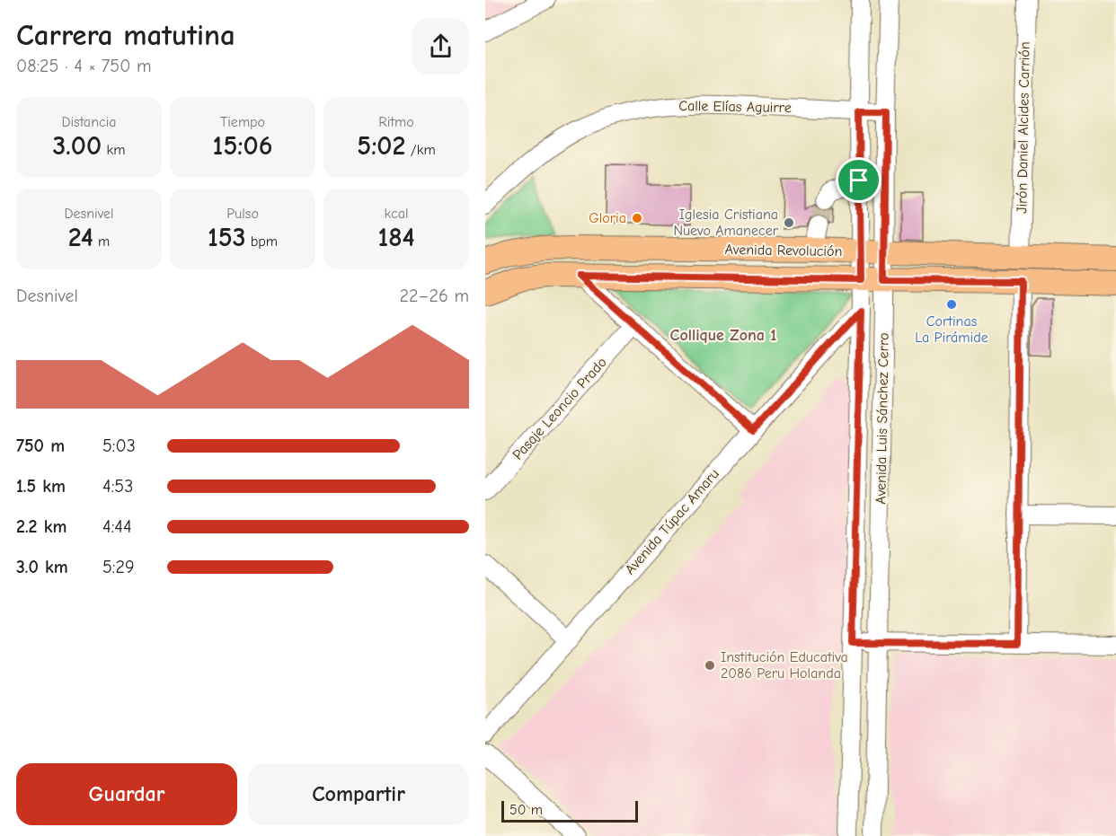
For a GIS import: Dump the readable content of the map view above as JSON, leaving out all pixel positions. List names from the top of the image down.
{
  "streets": {
    "main road": ["Avenida Revolución"],
    "street": [
      "Calle Elías Aguirre",
      "Jirón Daniel Alcides Carrión",
      "Pasaje Leoncio Prado",
      "Avenida Luis Sánchez Cerro",
      "Avenida Túpac Amaru"
    ]
  },
  "crossings": [
    ["Calle Elías Aguirre", "Avenida Luis Sánchez Cerro"],
    ["Jirón Daniel Alcides Carrión", "Avenida Revolución"],
    ["Avenida Revolución", "Avenida Luis Sánchez Cerro"],
    ["Avenida Luis Sánchez Cerro", "Avenida Túpac Amaru"]
  ],
  "districts": ["Collique Zona 1"],
  "places": [
    "Gloria",
    "Iglesia Cristiana Nuevo Amanecer",
    "Cortinas La Pirámide",
    "Institución Educativa 2086 Peru Holanda"
  ],
  "scale_bar": "50 m",
  "page": {
    "heading": ["Carrera matutina", "08:25 · 4 × 750 m"],
    "stats": [
      ["Distancia", "3.00 km"],
      ["Tiempo", "15:06"],
      ["Ritmo", "5:02 /km"],
      ["Desnivel", "24 m"],
      ["Pulso", "153 bpm"],
      ["kcal", "184"]
    ],
    "chart": ["Desnivel", "22–26 m"],
    "list": [
      {
        "name": "750 m",
        "note": "5:03"
      },
      {
        "name": "1.5 km",
        "note": "4:53"
      },
      {
        "name": "2.2 km",
        "note": "4:44"
      },
      {
        "name": "3.0 km",
        "note": "5:29"
      }
    ],
    "buttons": ["Guardar", "Compartir"],
    "scale": "50 m"
  }
}
